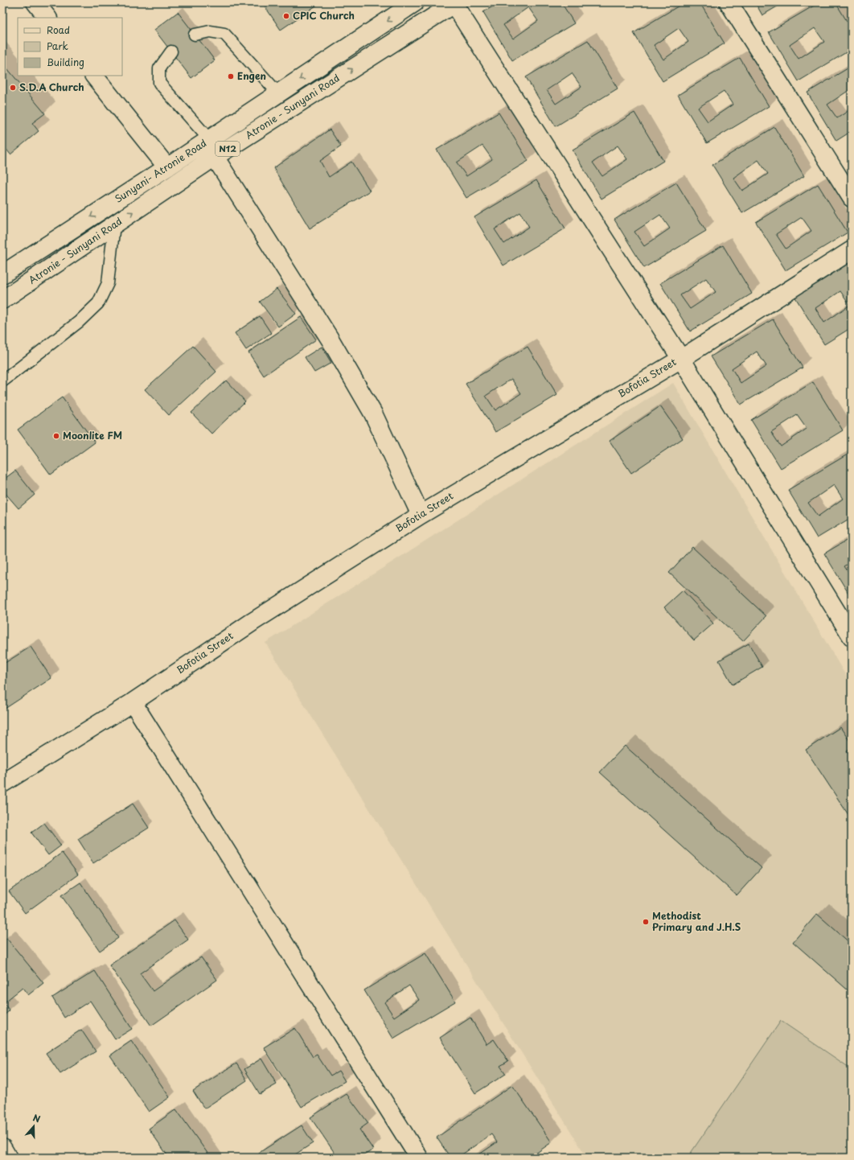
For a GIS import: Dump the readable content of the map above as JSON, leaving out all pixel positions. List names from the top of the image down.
{
  "streets": {
    "main road": [
      "Atronie - Sunyani Road",
      "N12",
      "Sunyani- Atronie Road",
      "Bofotia Street"
    ]
  },
  "one_way": ["Atronie - Sunyani Road", "Sunyani- Atronie Road"],
  "places": [
    "CPIC Church",
    "Engen",
    "S.D.A Church",
    "Moonlite FM",
    "Methodist Primary and J.H.S"
  ],
  "legend": ["Road", "Park", "Building"],
  "north": "top"
}
